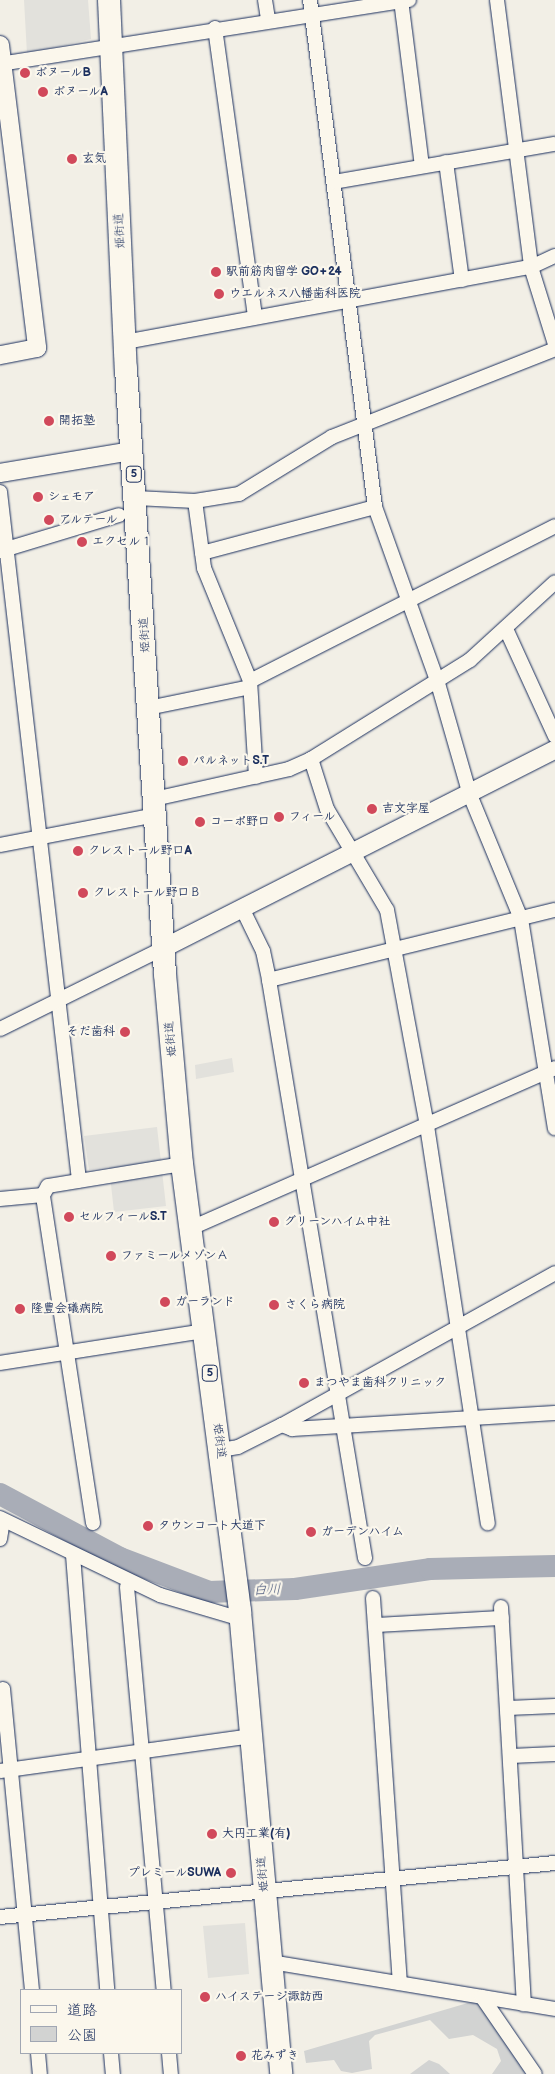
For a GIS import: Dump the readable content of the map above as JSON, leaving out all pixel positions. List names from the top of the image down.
{
  "streets": {
    "main road": ["姫街道", "5"]
  },
  "water": ["白川"],
  "places": [
    "ボヌールB",
    "ボヌールA",
    "玄気",
    "駅前筋肉留学 GO+24",
    "ウエルネス八幡歯科医院",
    "開拓塾",
    "シェモア",
    "アルテール",
    "エクセル１",
    "パルネットS.T",
    "吉文字屋",
    "フィール",
    "コーポ野口",
    "クレストール野口A",
    "クレストール野口Ｂ",
    "そだ歯科",
    "セルフィールS.T",
    "グリーンハイム中社",
    "ファミールメゾンＡ",
    "ガーランド",
    "さくら病院",
    "隆豊会礒病院",
    "まつやま歯科クリニック",
    "タウンコート大道下",
    "ガーデンハイム",
    "大円工業(有)",
    "プレミールSUWA",
    "ハイステージ諏訪西",
    "花みずき"
  ],
  "legend": ["道路", "公園"]
}
